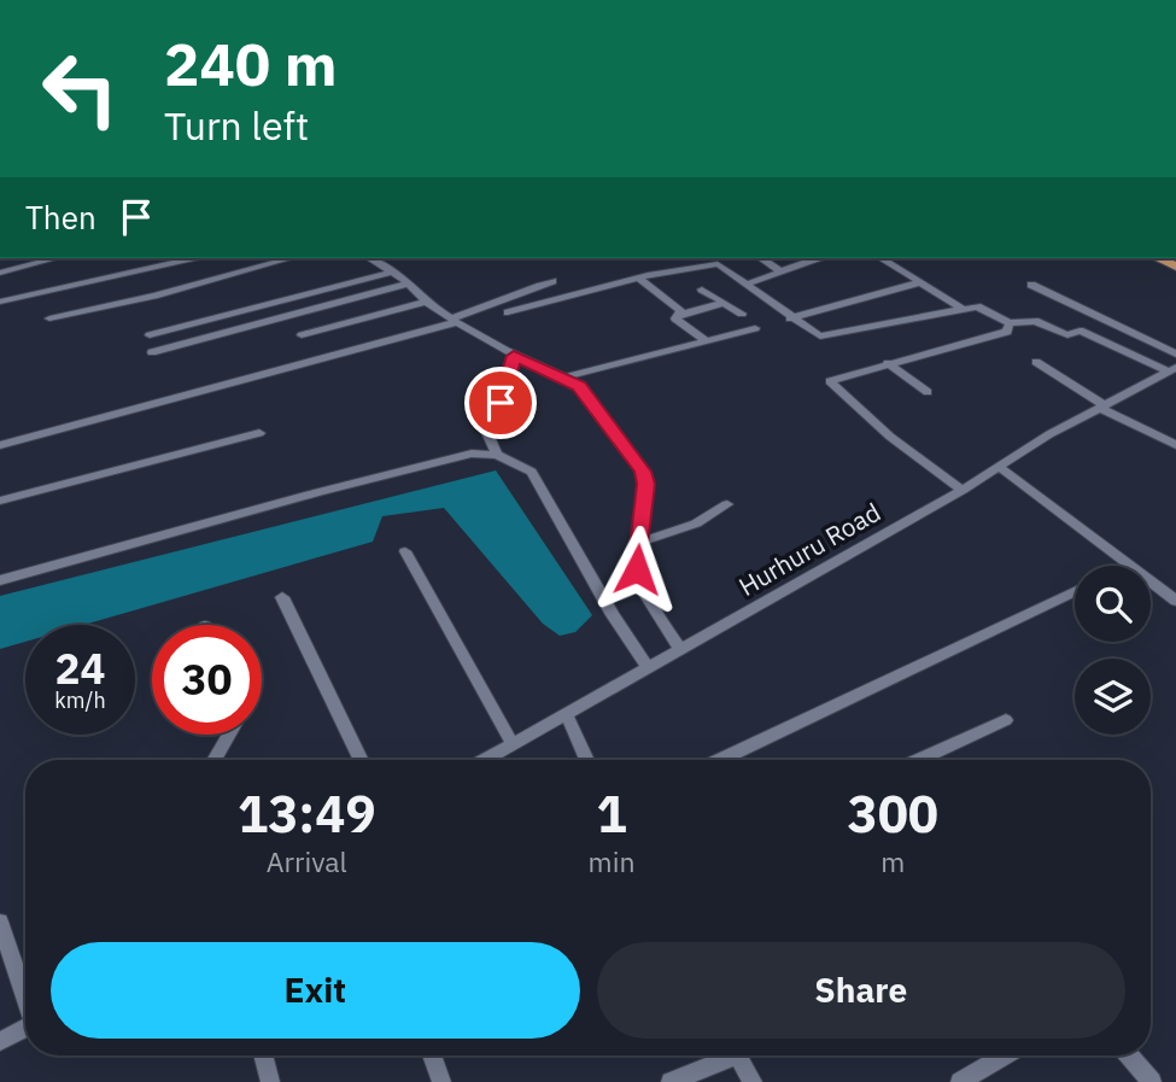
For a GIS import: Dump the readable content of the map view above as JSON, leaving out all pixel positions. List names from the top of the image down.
{
  "streets": {
    "street": ["Hurhuru Road"]
  },
  "page": {
    "turn": ["240 m", "Turn left"],
    "then": "Then",
    "speed": "24 km/h",
    "limit": "30",
    "eta": [
      "13:49",
      "Arrival",
      "1",
      "min",
      "300",
      "m"
    ],
    "buttons": ["Exit", "Share"]
  }
}
